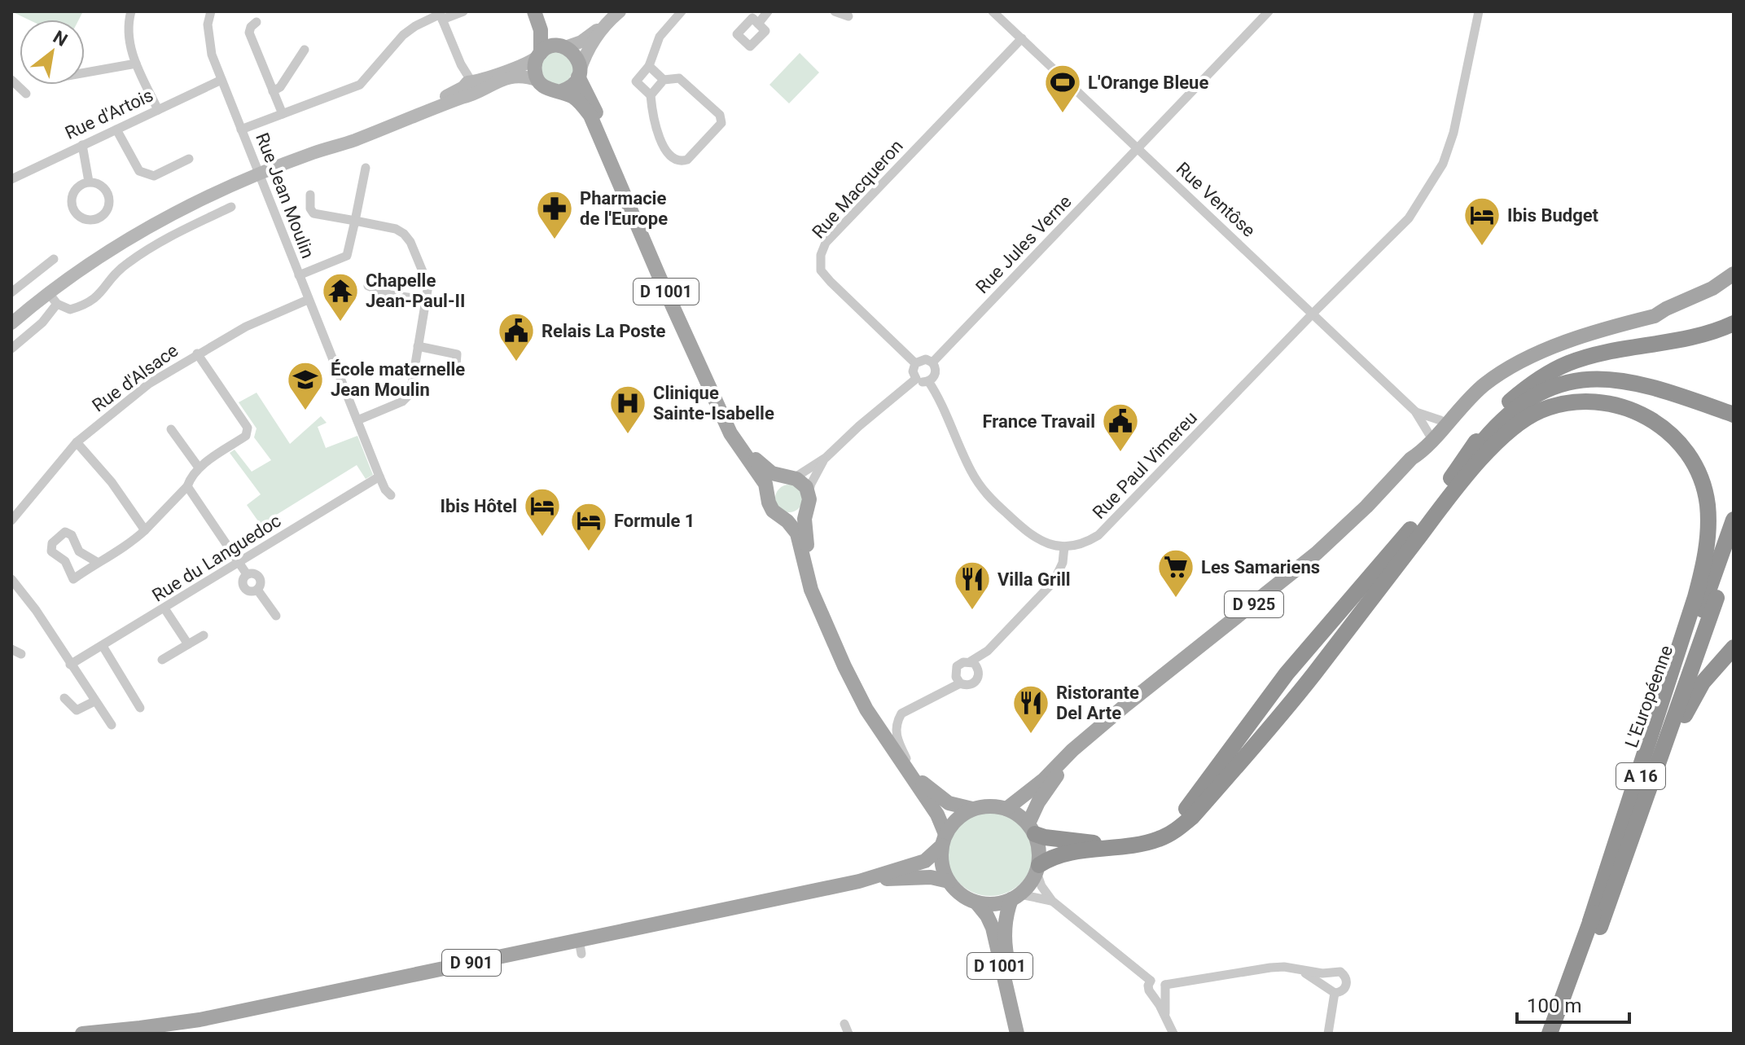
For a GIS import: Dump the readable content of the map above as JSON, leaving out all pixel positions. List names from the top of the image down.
{
  "streets": {
    "highway": ["L'Européenne", "A 16"],
    "main road": ["D 1001", "D 925", "D 901"],
    "street": [
      "Rue d'Artois",
      "Rue Macqueron",
      "Rue Jean Moulin",
      "Rue Ventôse",
      "Rue Jules Verne",
      "Rue d'Alsace",
      "Rue Paul Vimereu",
      "Rue du Languedoc"
    ]
  },
  "crossings": [
    ["Rue d'Artois", "Rue Jean Moulin"],
    ["Rue Macqueron", "Rue Ventôse"],
    ["Rue Macqueron", "Rue Jules Verne"],
    ["Rue Jean Moulin", "Rue d'Alsace"],
    ["Rue Jean Moulin", "Rue du Languedoc"],
    ["Rue Ventôse", "Rue Jules Verne"],
    ["Rue Ventôse", "Rue Paul Vimereu"],
    ["Rue Ventôse", "D 925"],
    ["D 1001", "D 925"],
    ["D 1001", "D 901"],
    ["D 925", "D 901"]
  ],
  "places": {
    "sports": ["L'Orange Bleue"],
    "pharmacy": ["Pharmacie de l'Europe"],
    "hotel": ["Ibis Budget", "Ibis Hôtel", "Formule 1"],
    "temple": ["Chapelle Jean-Paul-II"],
    "public building": ["Relais La Poste", "France Travail"],
    "school or university": ["École maternelle Jean Moulin"],
    "hospital": ["Clinique Sainte-Isabelle"],
    "supermarket": ["Les Samariens"],
    "restaurant": ["Villa Grill", "Ristorante Del Arte"]
  },
  "scale_bar": "100 m",
  "north": "top right"
}
